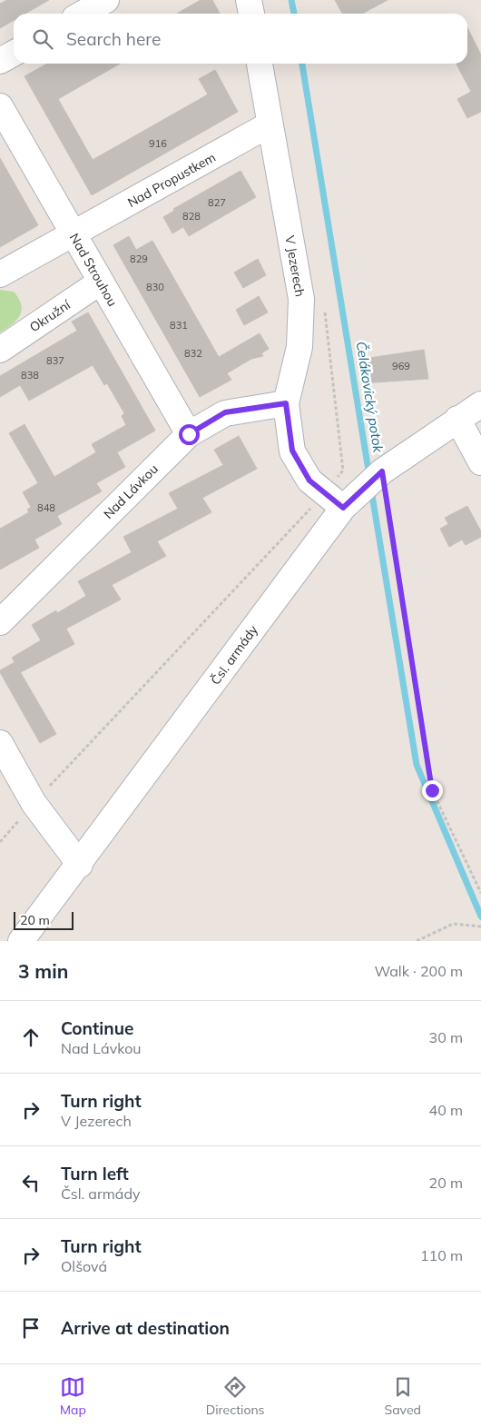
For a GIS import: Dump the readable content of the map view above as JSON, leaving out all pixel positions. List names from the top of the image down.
{
  "streets": {
    "street": [
      "Nad Propustkem",
      "V Jezerech",
      "Nad Strouhou",
      "Okružní",
      "Nad Lávkou",
      "Čsl. armády"
    ]
  },
  "crossings": [
    ["Nad Propustkem", "V Jezerech"],
    ["Nad Propustkem", "Nad Strouhou"],
    ["V Jezerech", "Nad Lávkou"],
    ["V Jezerech", "Čsl. armády"],
    ["Nad Strouhou", "Okružní"],
    ["Nad Strouhou", "Nad Lávkou"]
  ],
  "water": ["Čelákovický potok"],
  "house_numbers": [
    "916",
    "827",
    "828",
    "829",
    "830",
    "831",
    "832",
    "837",
    "969",
    "838",
    "848"
  ],
  "scale_bar": "20 m",
  "page": {
    "search": "Search here",
    "scale": "20 m",
    "heading": ["3 min", "Walk · 200 m"],
    "list": [
      ["Continue", "Nad Lávkou", "30 m"],
      ["Turn right", "V Jezerech", "40 m"],
      ["Turn left", "Čsl. armády", "20 m"],
      ["Turn right", "Olšová", "110 m"],
      "Arrive at destination"
    ],
    "nav": ["Map", "Directions", "Saved"]
  }
}
